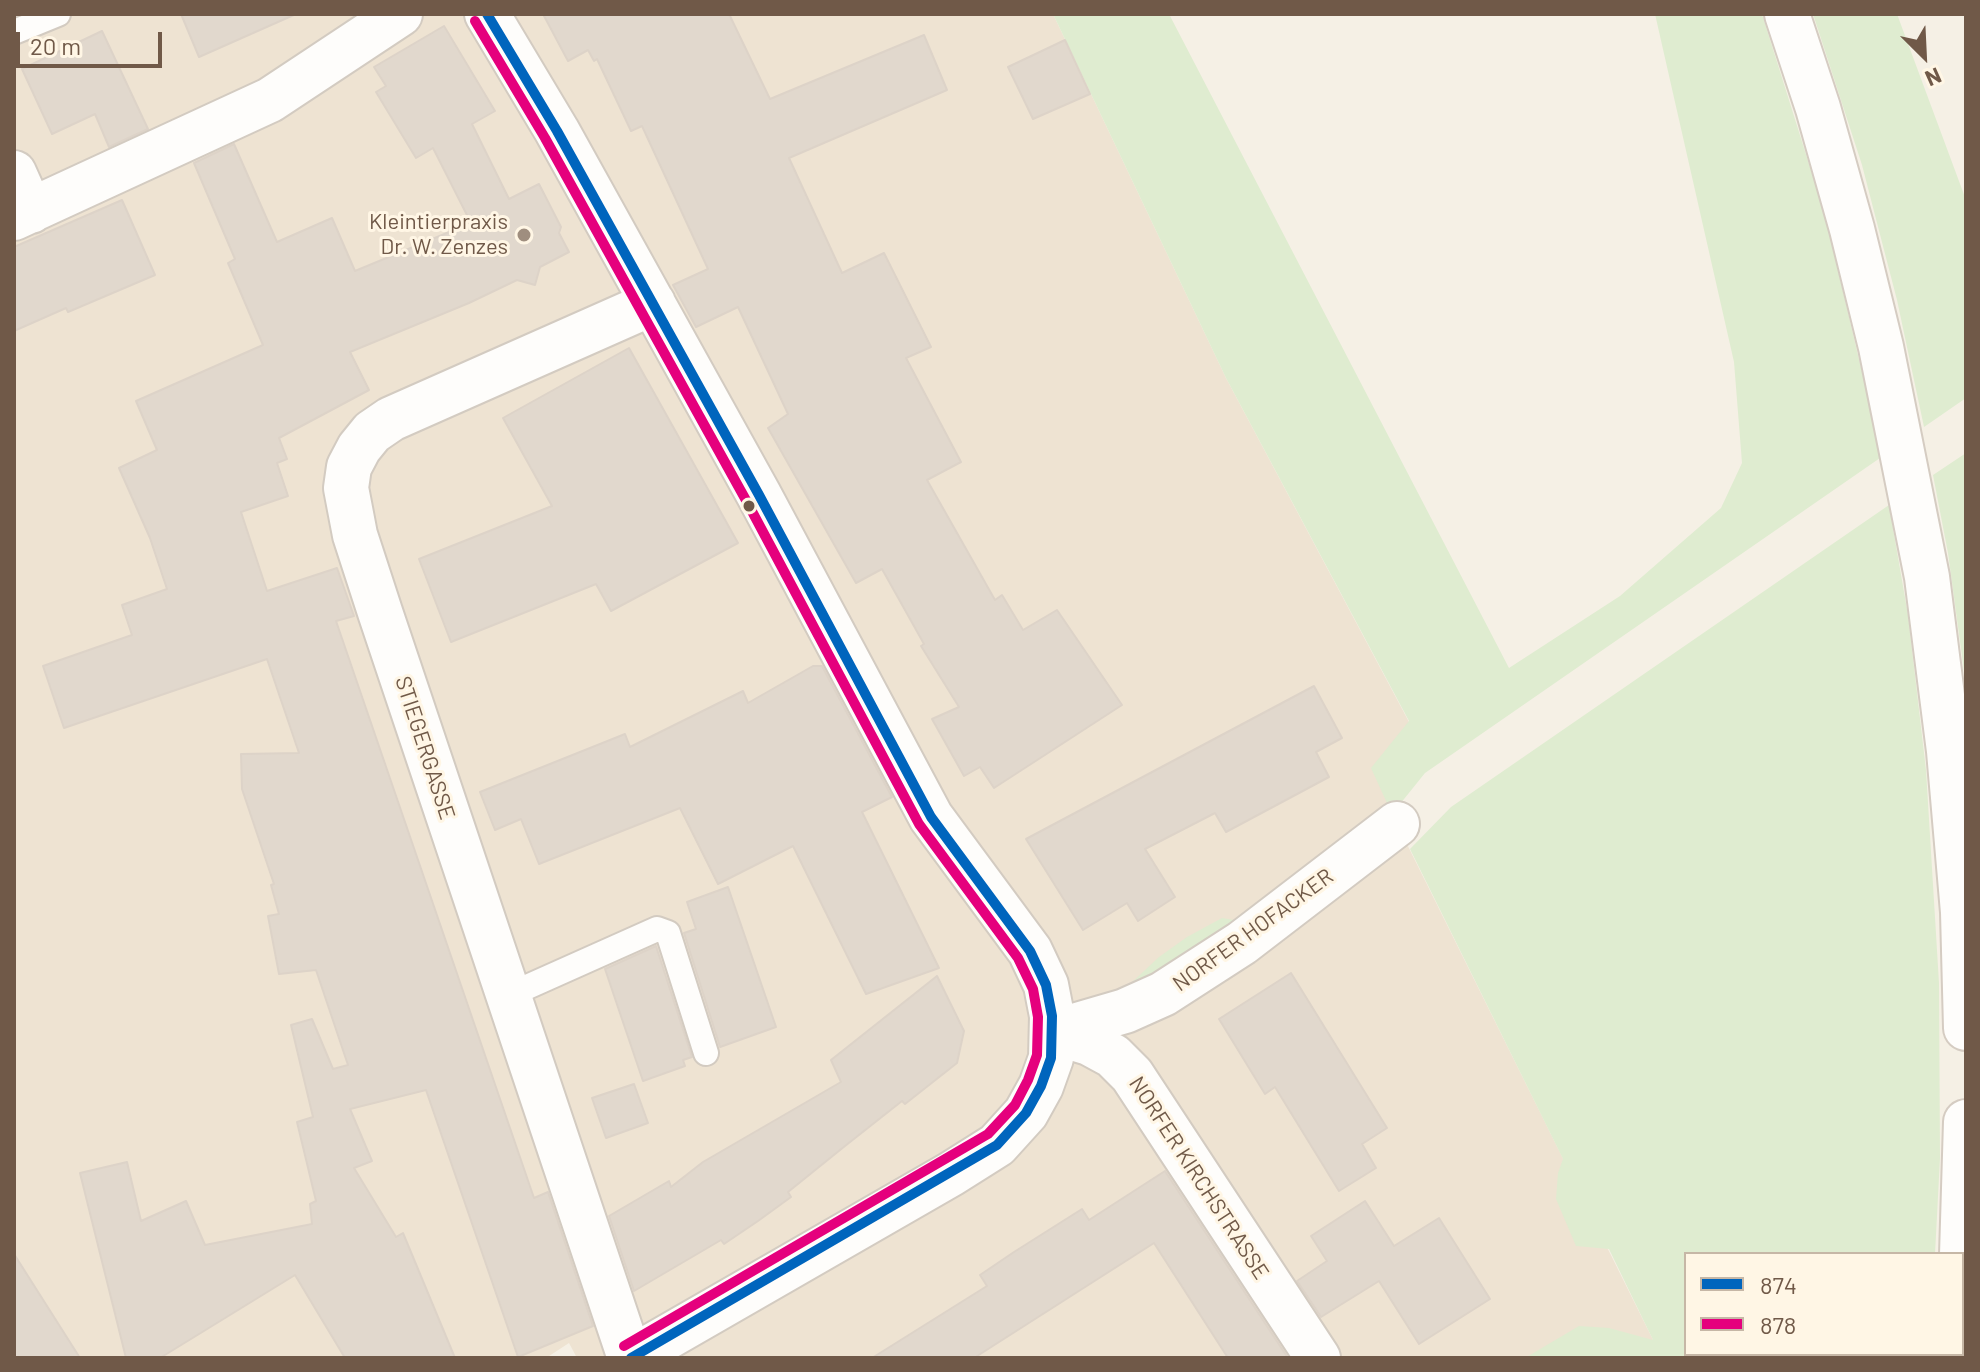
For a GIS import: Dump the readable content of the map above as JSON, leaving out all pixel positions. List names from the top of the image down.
{
  "streets": {
    "street": ["STIEGERGASSE", "NORFER HOFACKER", "NORFER KIRCHSTRASSE"]
  },
  "crossings": [
    ["NORFER HOFACKER", "NORFER KIRCHSTRASSE"]
  ],
  "places": ["Kleintierpraxis Dr. W. Zenzes"],
  "lines": ["transit line 874", "transit line 878"],
  "legend": ["874", "878"],
  "scale_bar": "20 m",
  "north": "bottom right"
}
